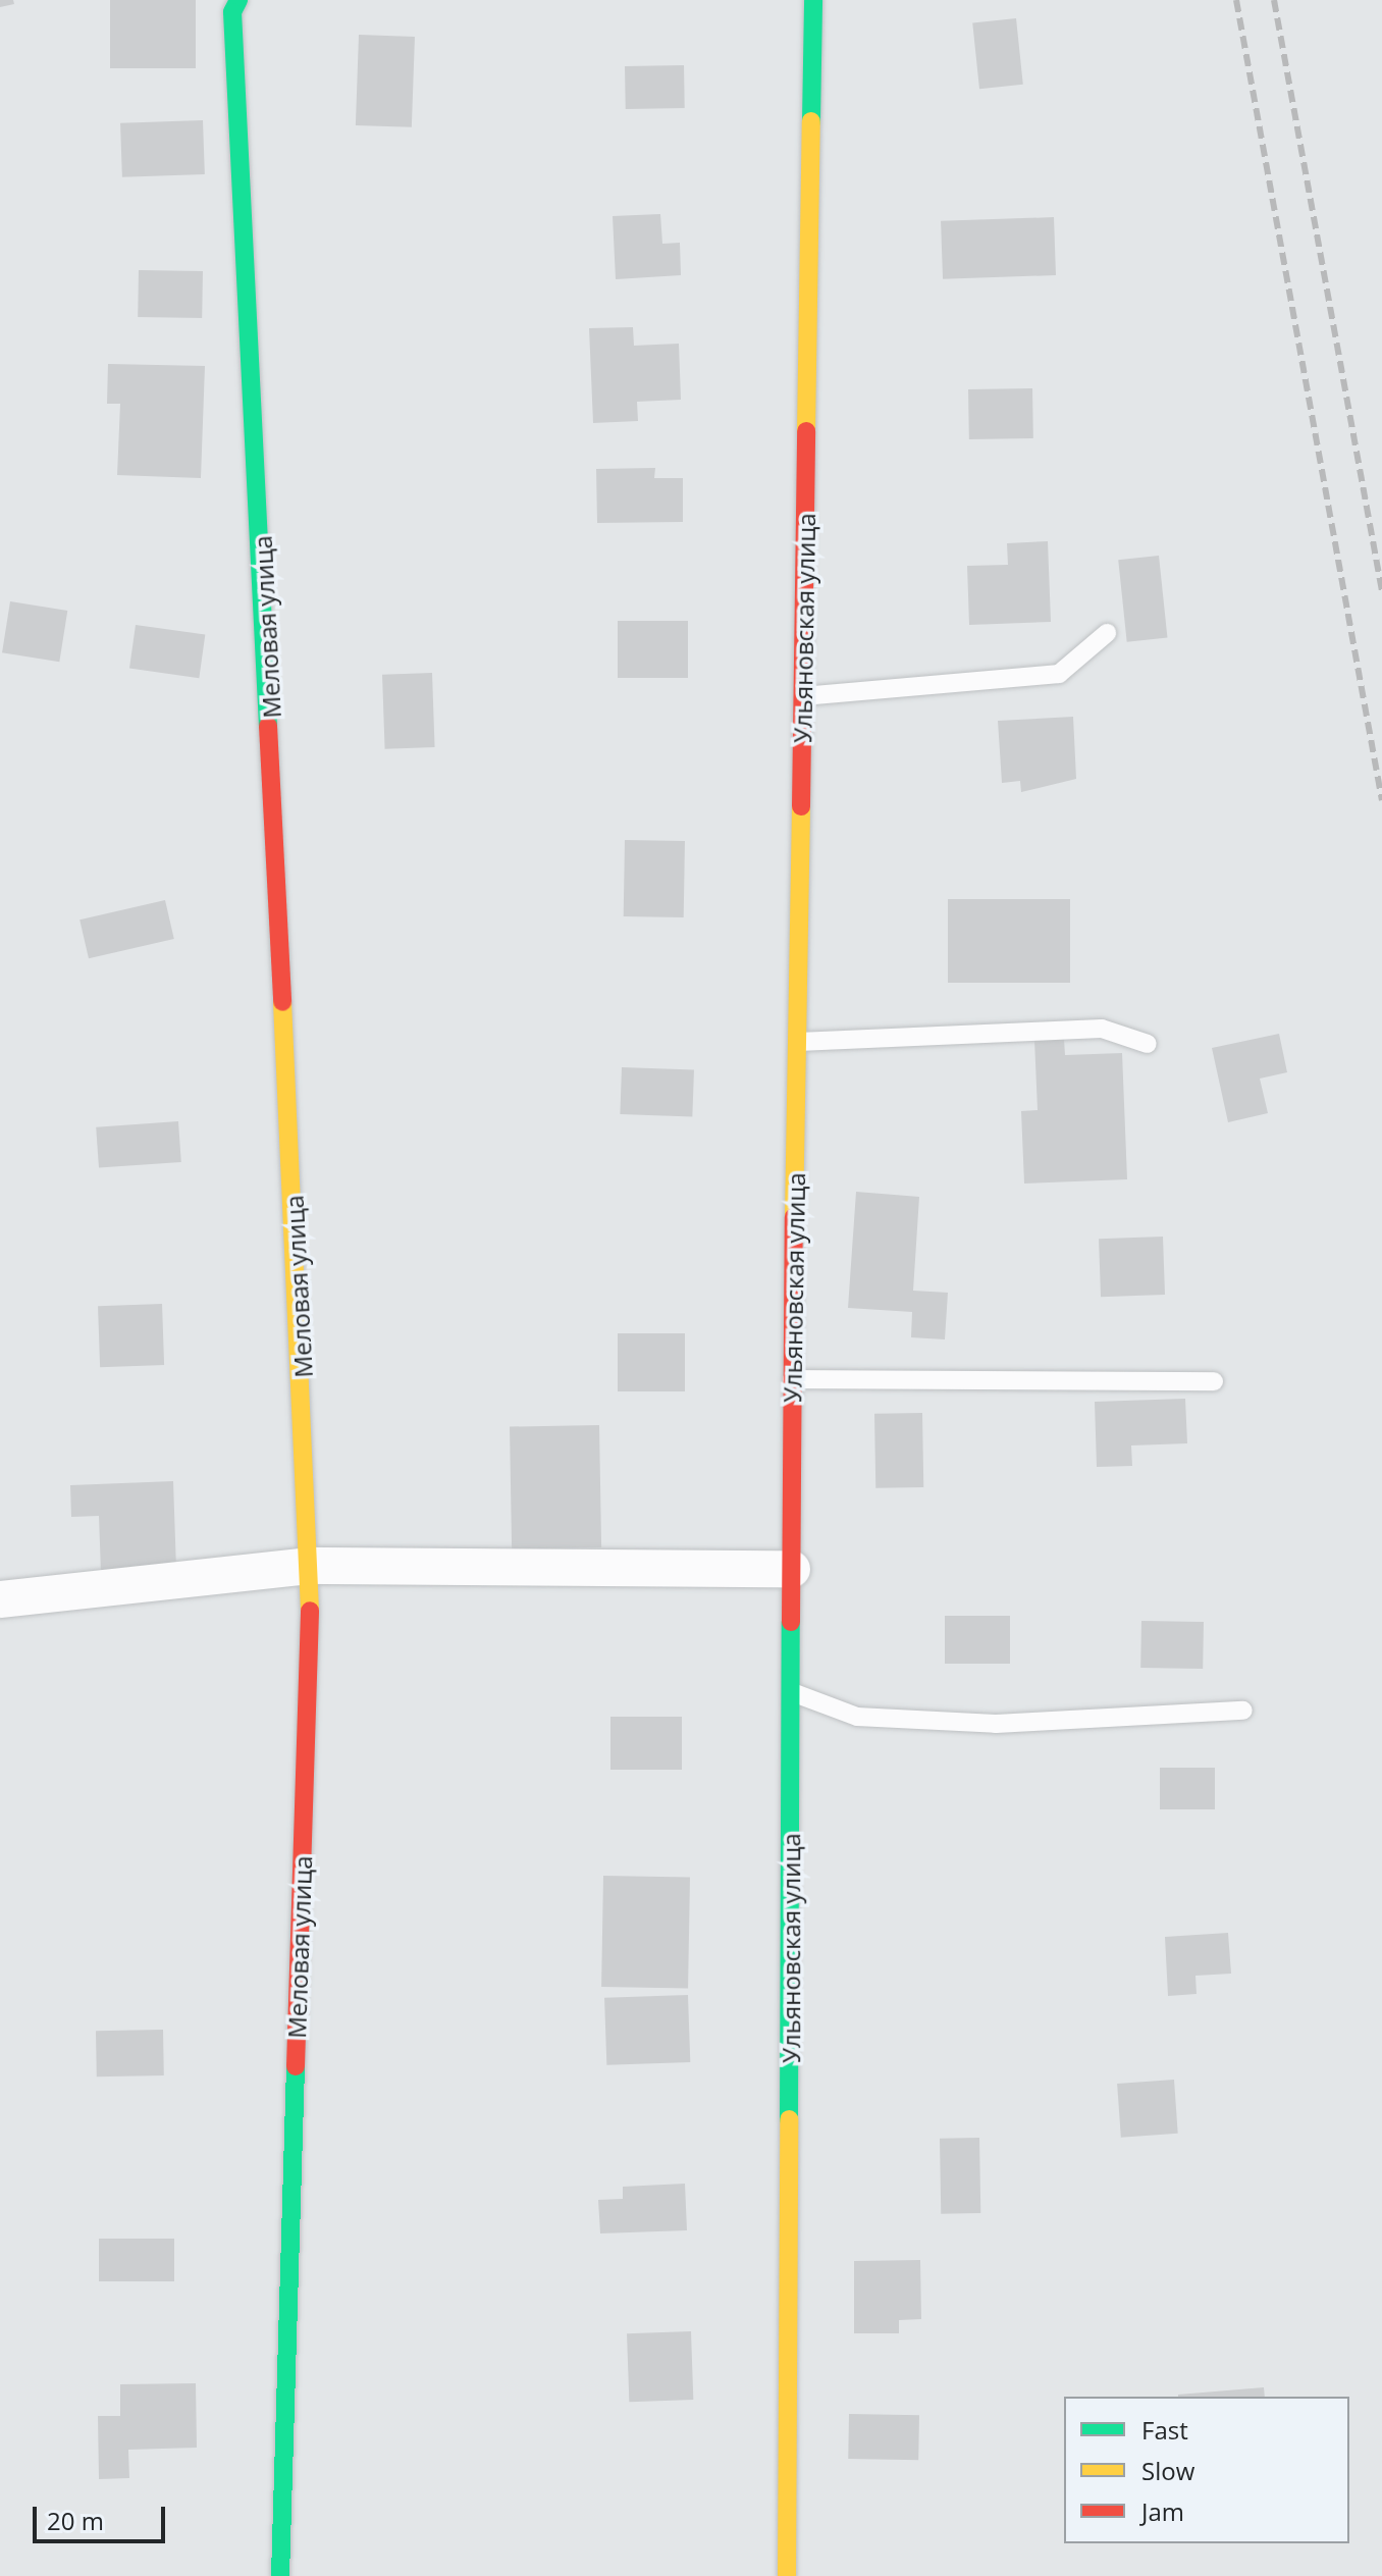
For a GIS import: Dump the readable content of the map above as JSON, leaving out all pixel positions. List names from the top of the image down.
{
  "streets": {
    "main road": ["Меловая улица", "Ульяновская улица"]
  },
  "legend": ["Fast", "Slow", "Jam"],
  "scale_bar": "20 m"
}
